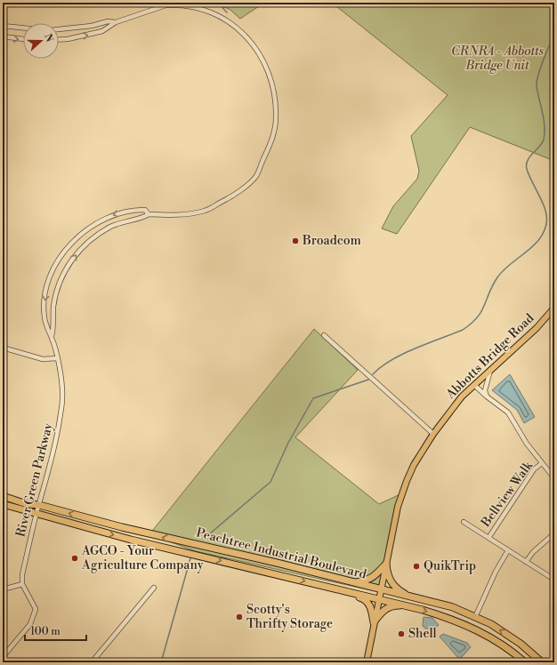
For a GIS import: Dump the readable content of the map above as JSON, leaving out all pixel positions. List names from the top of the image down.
{
  "streets": {
    "highway": ["Peachtree Industrial Boulevard"],
    "main road": ["Abbotts Bridge Road"],
    "street": ["River Green Parkway", "Bellview Walk"]
  },
  "crossings": [
    ["Abbotts Bridge Road", "Peachtree Industrial Boulevard"],
    ["River Green Parkway", "Peachtree Industrial Boulevard"]
  ],
  "parks": ["CRNRA - Abbotts Bridge Unit"],
  "places": [
    "Broadcom",
    "AGCO - Your Agriculture Company",
    "QuikTrip",
    "Scotty's Thrifty Storage",
    "Shell"
  ],
  "scale_bar": "100 m",
  "north": "right"
}
